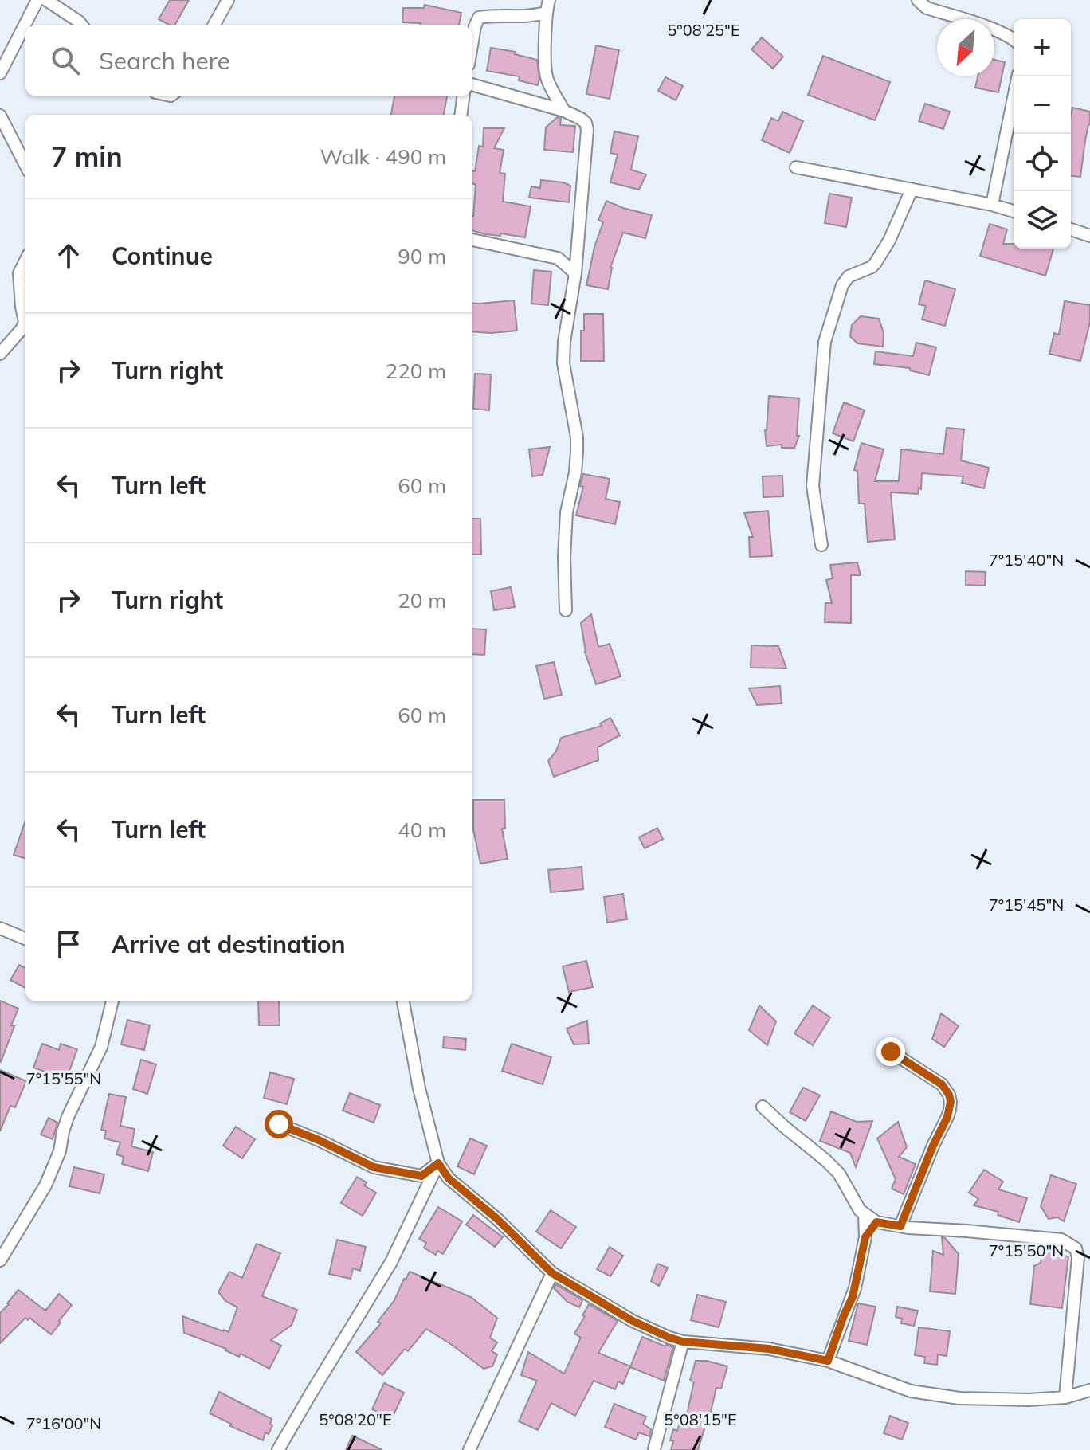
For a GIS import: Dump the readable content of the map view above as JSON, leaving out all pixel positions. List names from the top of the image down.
{
  "north": "bottom left",
  "page": {
    "map_buttons": ["+", "−"],
    "search": "Search here",
    "heading": ["7 min", "Walk · 490 m"],
    "list": [
      ["Continue", "90 m"],
      ["Turn right", "220 m"],
      ["Turn left", "60 m"],
      ["Turn right", "20 m"],
      ["Turn left", "60 m"],
      ["Turn left", "40 m"],
      "Arrive at destination"
    ]
  },
  "coordinates": [
    "5°08'25\"E",
    "7°15'40\"N",
    "7°15'45\"N",
    "7°15'55\"N",
    "7°15'50\"N",
    "5°08'20\"E",
    "5°08'15\"E",
    "7°16'00\"N"
  ]
}
